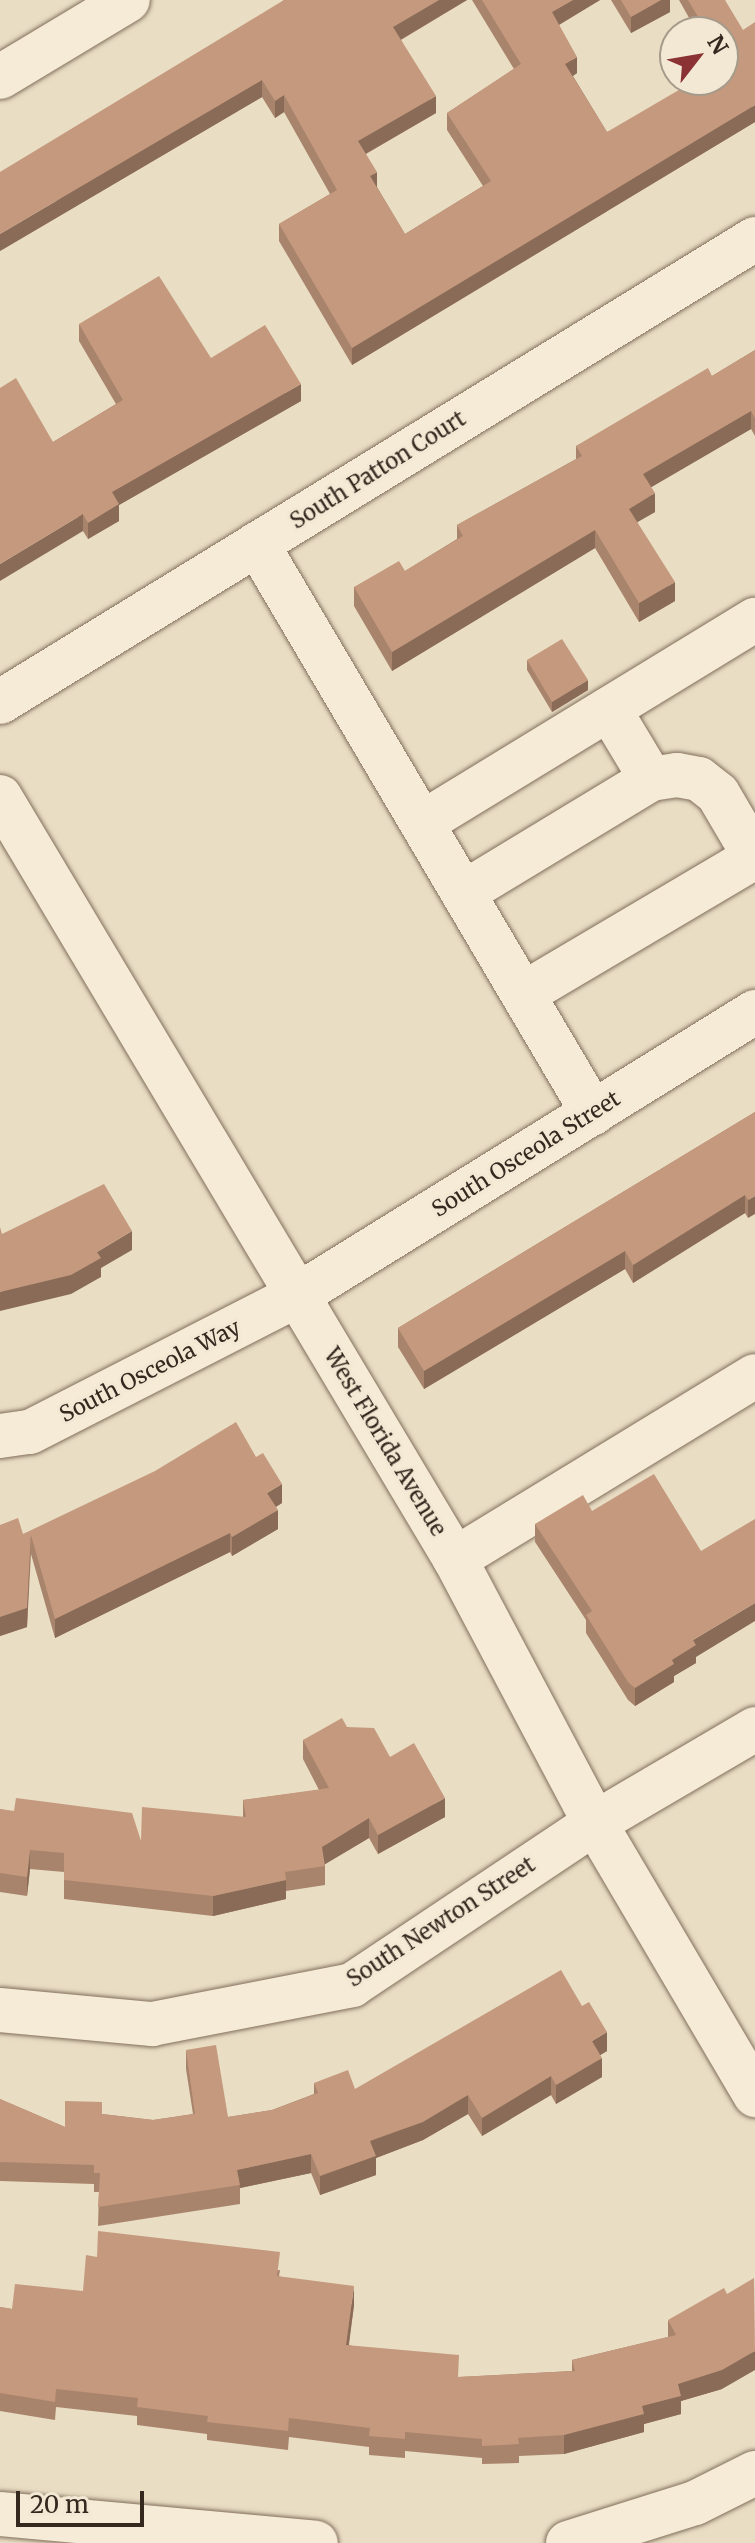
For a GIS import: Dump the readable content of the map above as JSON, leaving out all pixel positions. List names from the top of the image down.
{
  "streets": {
    "street": [
      "South Patton Court",
      "South Osceola Street",
      "South Osceola Way",
      "West Florida Avenue",
      "South Newton Street"
    ]
  },
  "crossings": [
    ["South Osceola Street", "South Osceola Way"],
    ["South Osceola Street", "West Florida Avenue"],
    ["South Osceola Way", "West Florida Avenue"],
    ["West Florida Avenue", "South Newton Street"]
  ],
  "scale_bar": "20 m",
  "north": "top right"
}
